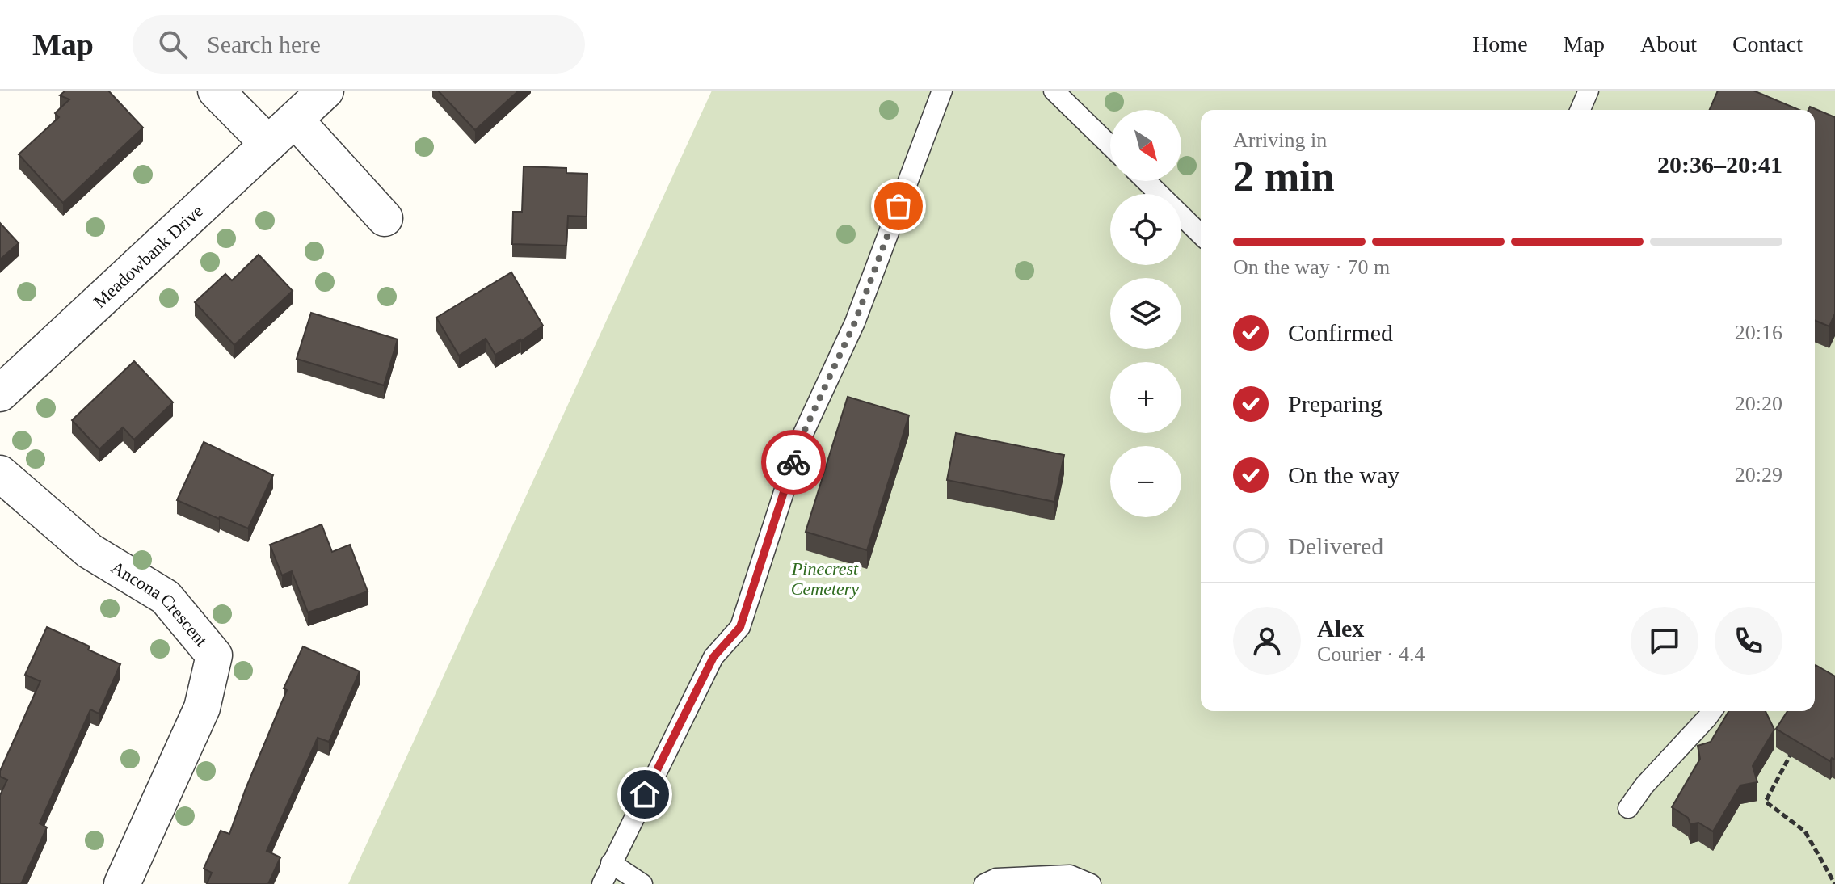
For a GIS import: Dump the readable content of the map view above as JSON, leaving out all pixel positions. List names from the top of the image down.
{
  "streets": {
    "street": ["Meadowbank Drive", "Ancona Crescent"]
  },
  "parks": ["Pinecrest Cemetery"],
  "north": "bottom right",
  "page": {
    "header": "Map",
    "search": "Search here",
    "nav": [
      "Home",
      "Map",
      "About",
      "Contact"
    ],
    "map_buttons": ["+", "−"],
    "heading": ["2 min", "Arriving in", "20:36–20:41"],
    "panel": ["Alex", "Courier · 4.4"],
    "bar": "On the way · 70 m",
    "list": [
      ["Confirmed", "20:16"],
      ["Preparing", "20:20"],
      ["On the way", "20:29"],
      "Delivered"
    ]
  }
}
